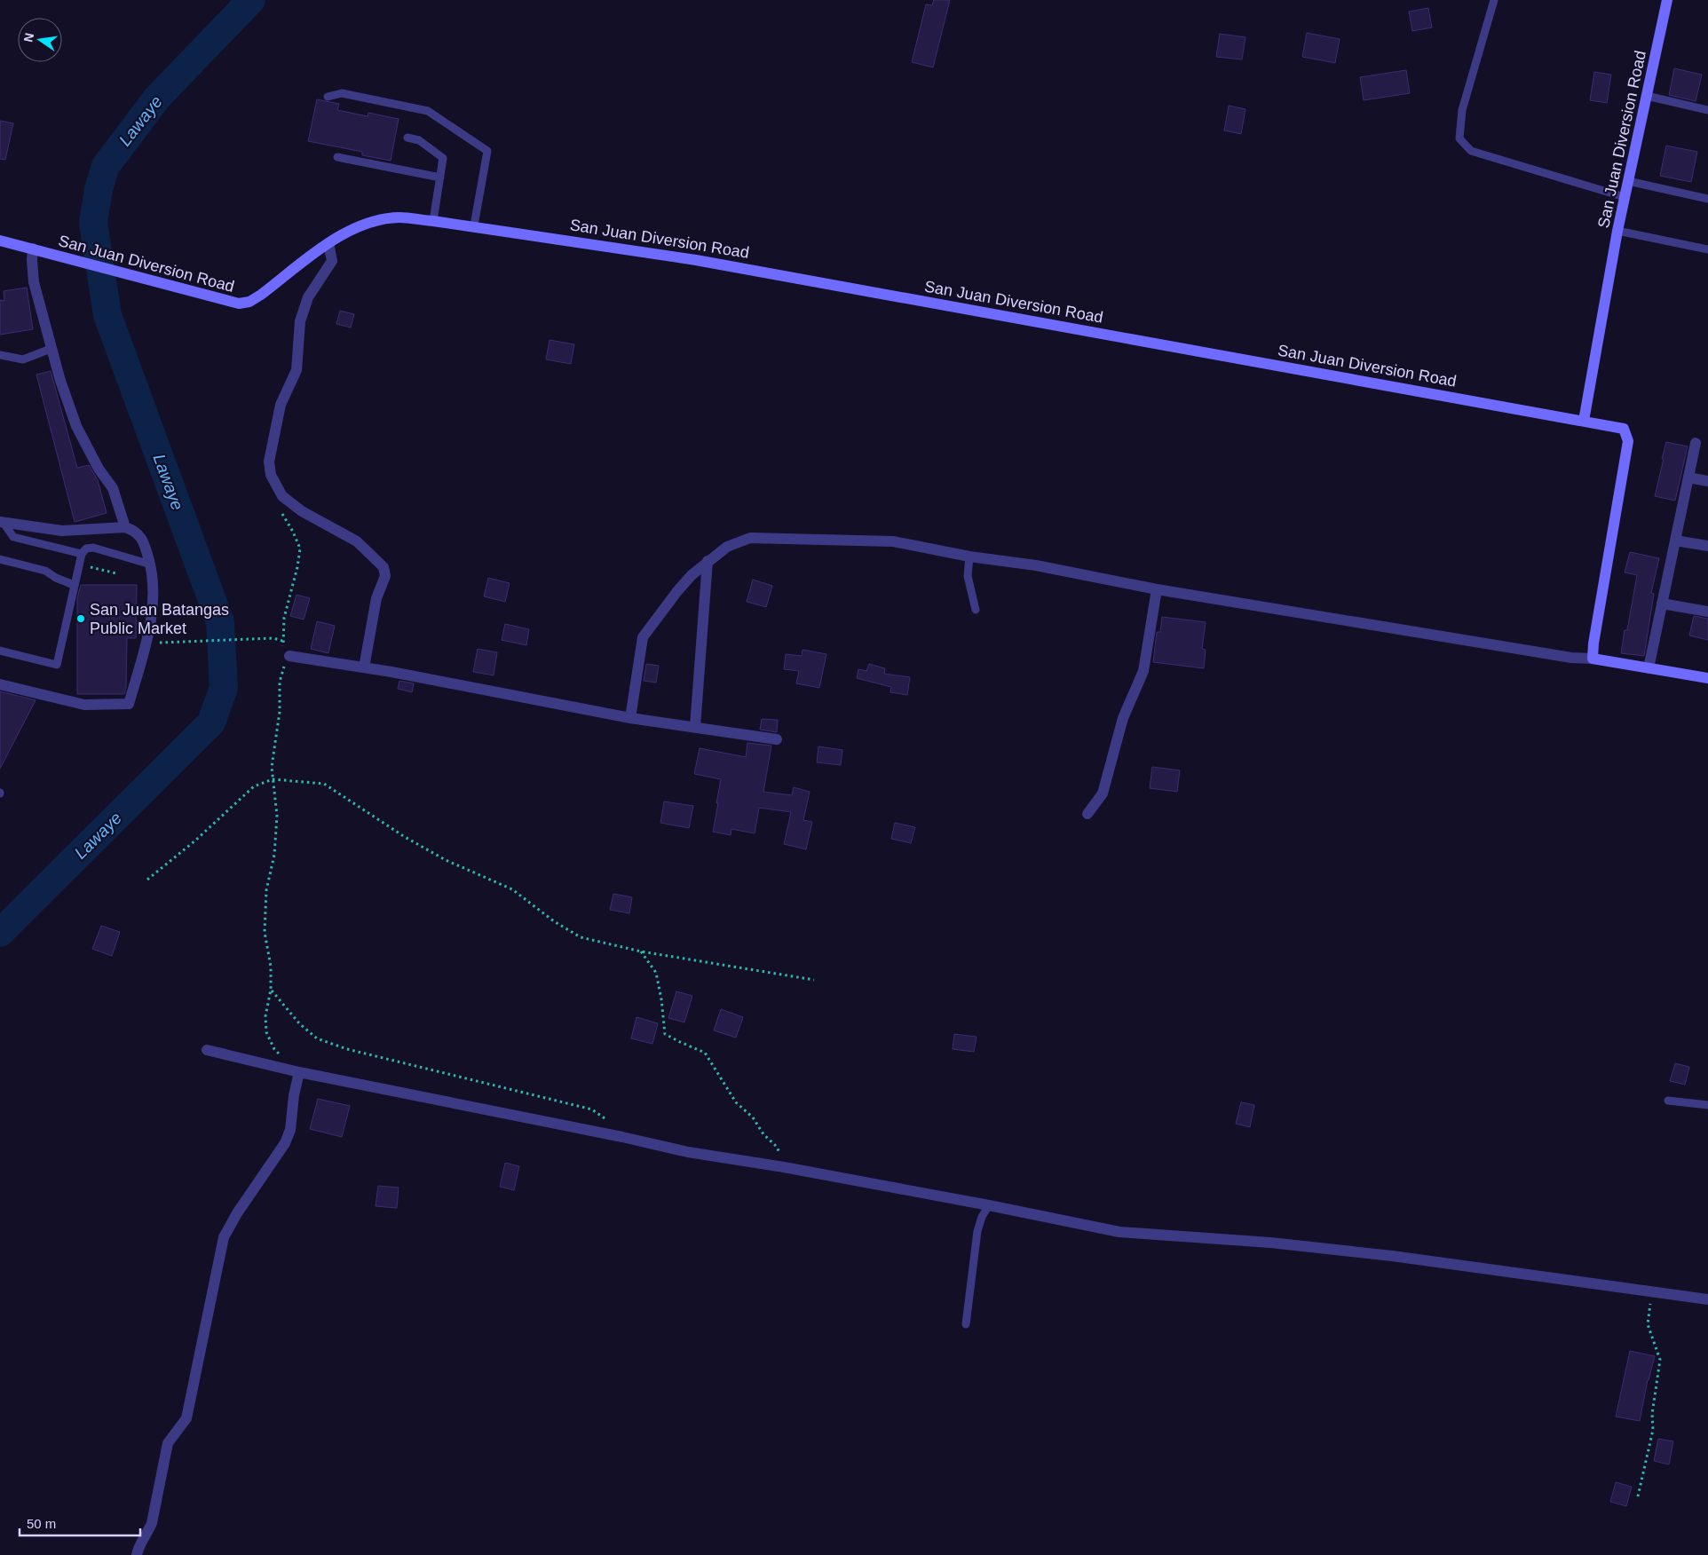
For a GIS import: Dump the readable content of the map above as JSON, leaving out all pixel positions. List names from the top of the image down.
{
  "streets": {
    "street": ["San Juan Diversion Road"]
  },
  "water": ["Lawaye"],
  "places": ["San Juan Batangas Public Market"],
  "scale_bar": "50 m",
  "north": "left"
}
